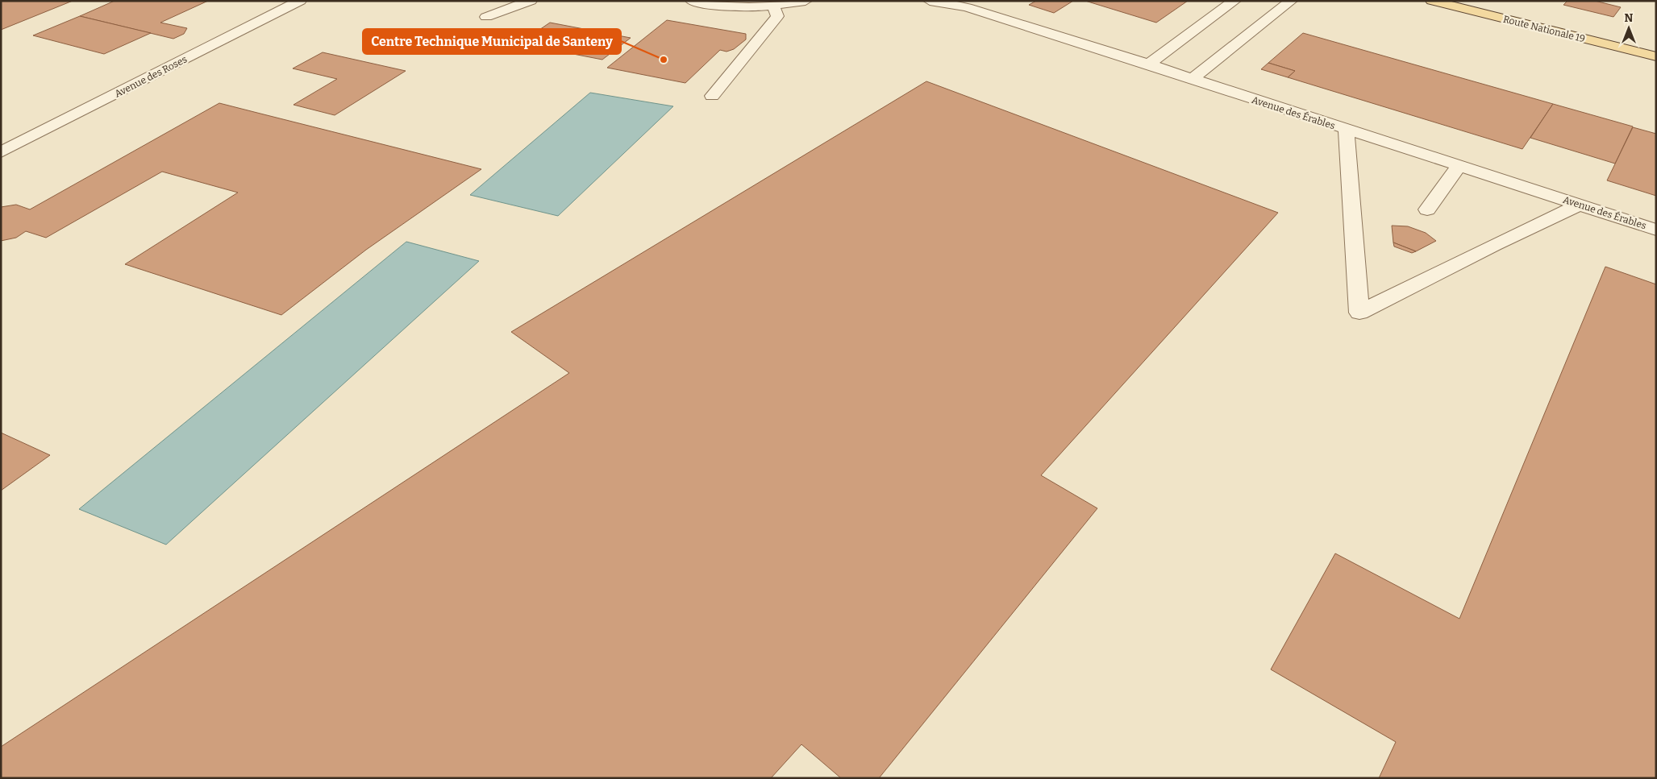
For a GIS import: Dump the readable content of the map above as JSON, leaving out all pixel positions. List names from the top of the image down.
{
  "streets": {
    "main road": ["Route Nationale 19"],
    "street": ["Avenue des Roses", "Avenue des Érables"]
  },
  "places": ["Centre Technique Municipal de Santeny"],
  "north": "top"
}
